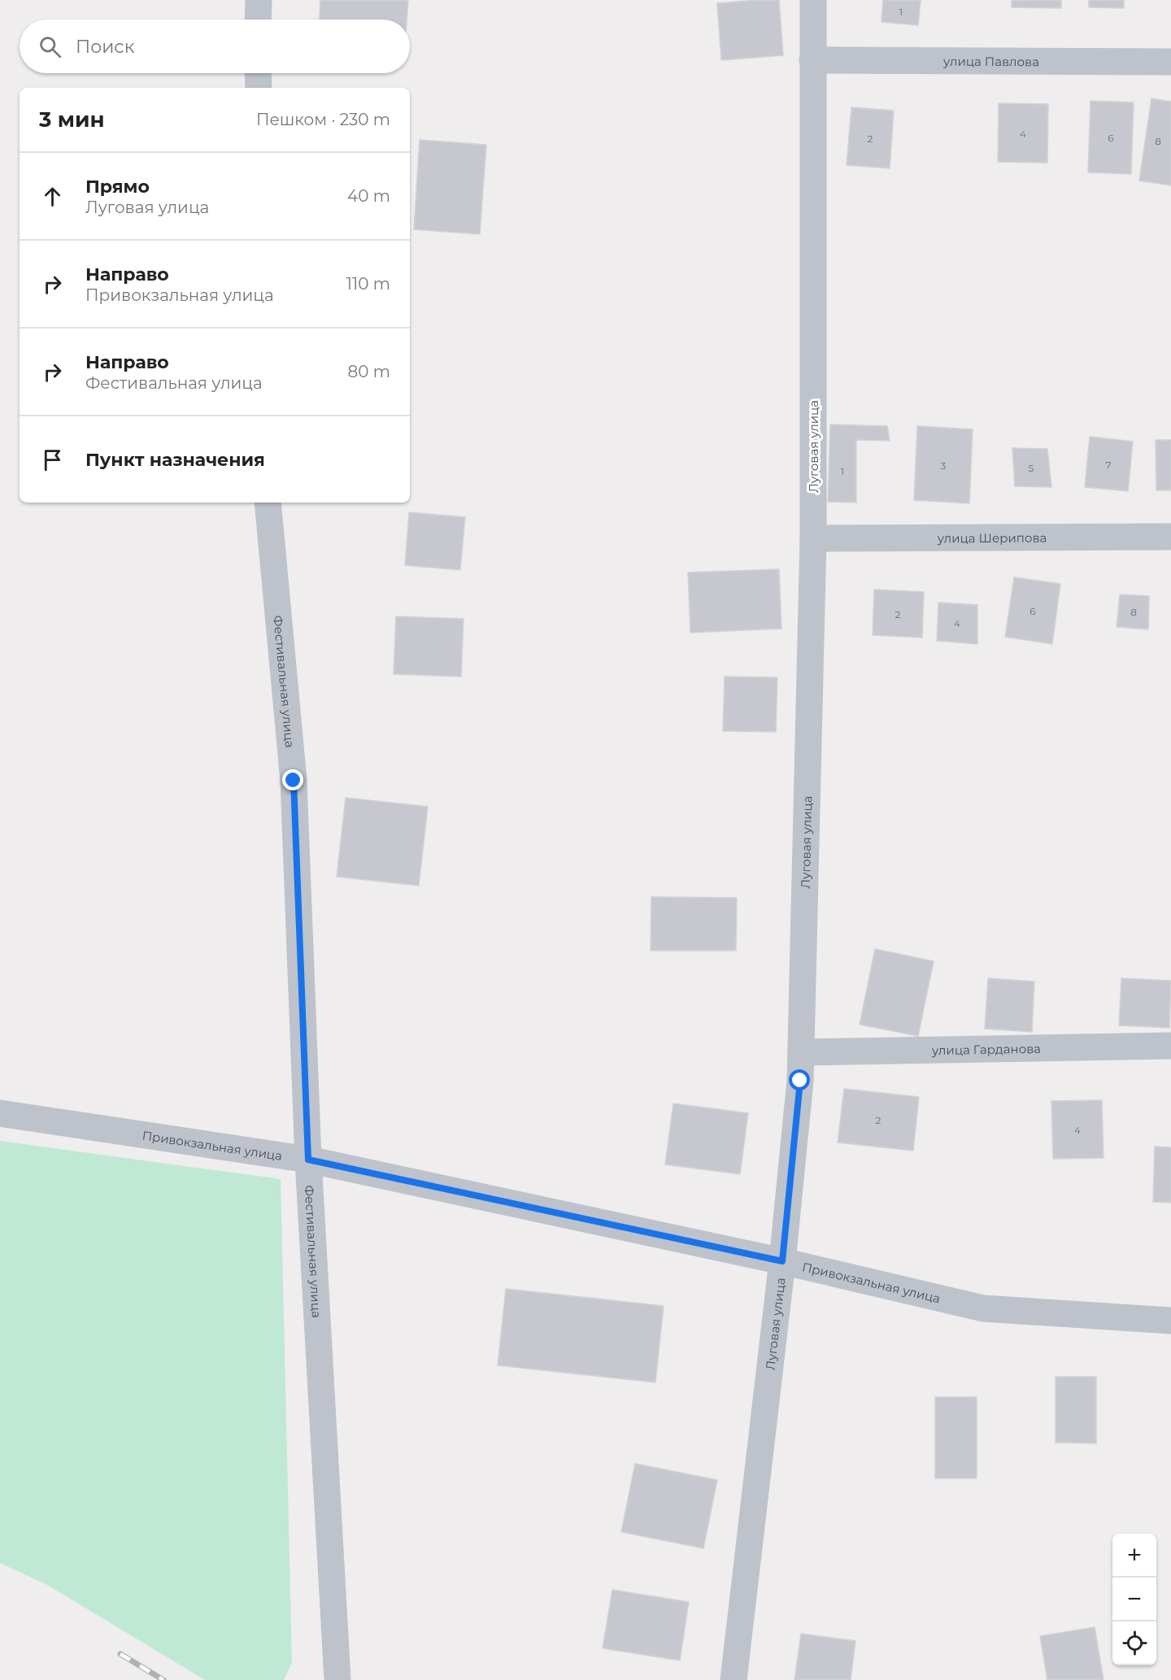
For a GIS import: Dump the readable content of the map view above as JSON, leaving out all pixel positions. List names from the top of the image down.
{
  "streets": {
    "street": [
      "улица Павлова",
      "Луговая улица",
      "улица Шерипова",
      "Фестивальная улица",
      "улица Гарданова",
      "Привокзальная улица"
    ]
  },
  "crossings": [
    ["улица Павлова", "Луговая улица"],
    ["Луговая улица", "улица Шерипова"],
    ["Луговая улица", "улица Гарданова"],
    ["Луговая улица", "Привокзальная улица"],
    ["Фестивальная улица", "Привокзальная улица"]
  ],
  "house_numbers": [
    "1",
    "4",
    "6",
    "2",
    "8",
    "7",
    "3",
    "5",
    "1",
    "6",
    "8",
    "2",
    "4",
    "2",
    "4"
  ],
  "page": {
    "search": "Поиск",
    "heading": ["3 мин", "Пешком · 230 m"],
    "list": [
      ["Прямо", "Луговая улица", "40 m"],
      ["Направо", "Привокзальная улица", "110 m"],
      ["Направо", "Фестивальная улица", "80 m"],
      "Пункт назначения"
    ],
    "map_buttons": ["+", "−"]
  }
}
